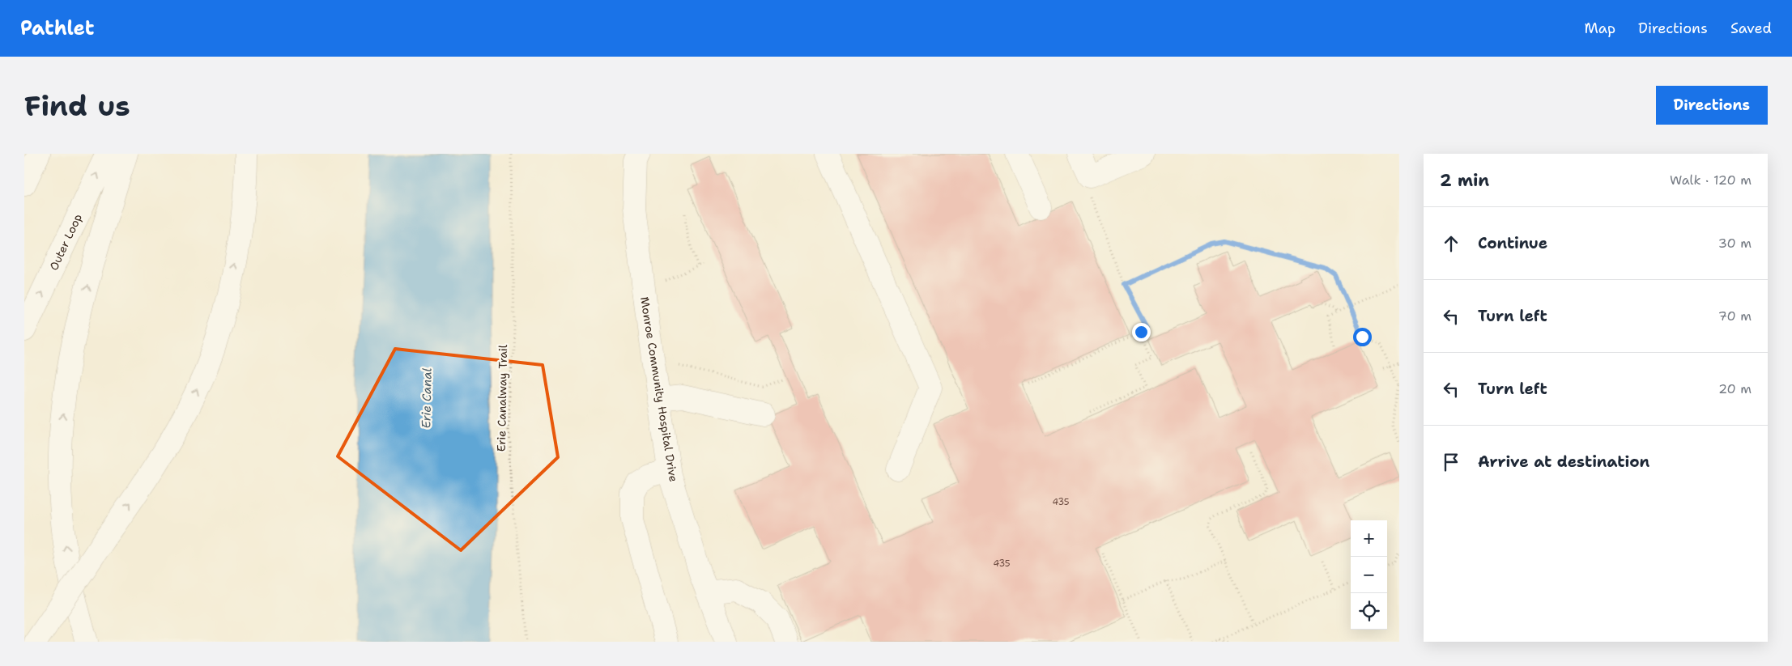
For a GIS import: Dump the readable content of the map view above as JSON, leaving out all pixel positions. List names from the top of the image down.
{
  "streets": {
    "main road": ["Outer Loop", "Monroe Community Hospital Drive"],
    "path": ["Erie Canalway Trail"]
  },
  "water": ["Erie Canal"],
  "house_numbers": ["435", "435"],
  "page": {
    "header": "Pathlet",
    "nav": ["Map", "Directions", "Saved"],
    "buttons": "Directions",
    "title": "Find us",
    "heading": ["2 min", "Walk · 120 m"],
    "list": [
      ["Continue", "30 m"],
      ["Turn left", "70 m"],
      ["Turn left", "20 m"],
      "Arrive at destination"
    ],
    "map_buttons": ["+", "−"]
  }
}
